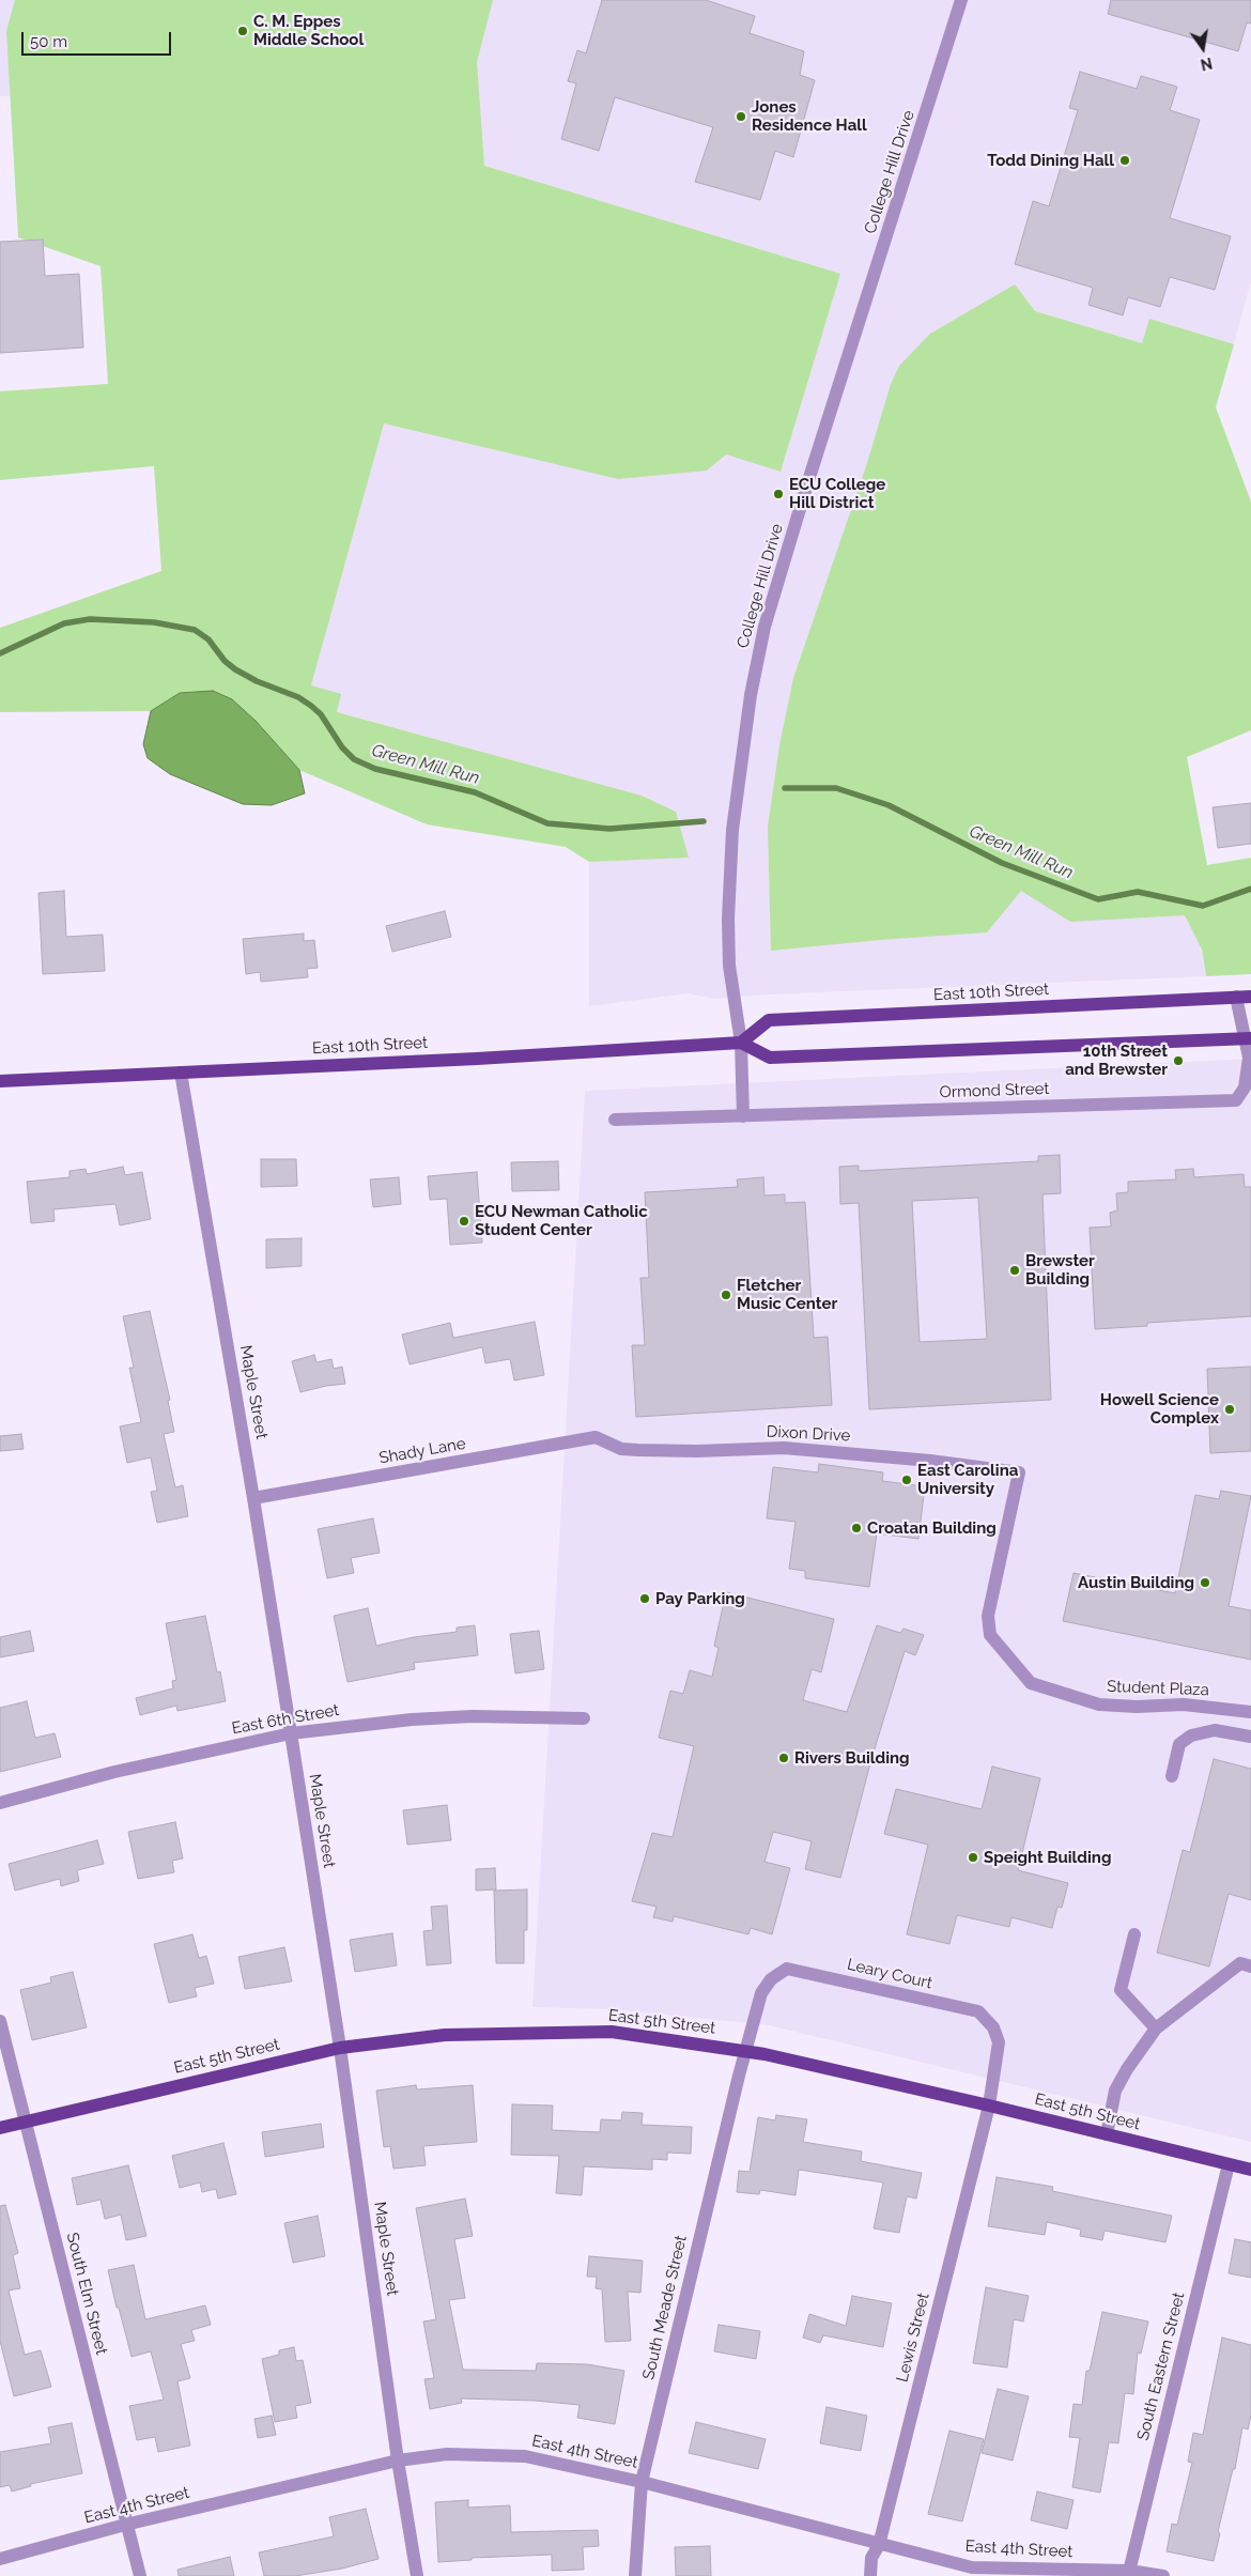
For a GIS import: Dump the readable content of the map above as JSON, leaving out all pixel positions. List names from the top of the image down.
{
  "streets": {
    "main road": ["East 10th Street", "East 5th Street"],
    "street": [
      "College Hill Drive",
      "Ormond Street",
      "Maple Street",
      "Dixon Drive",
      "Shady Lane",
      "Student Plaza",
      "East 6th Street",
      "Leary Court",
      "South Elm Street",
      "South Meade Street",
      "Lewis Street",
      "South Eastern Street",
      "East 4th Street"
    ]
  },
  "crossings": [
    ["College Hill Drive", "East 10th Street"],
    ["East 10th Street", "Ormond Street"],
    ["East 10th Street", "Maple Street"],
    ["Maple Street", "Shady Lane"],
    ["Maple Street", "East 6th Street"],
    ["Maple Street", "East 5th Street"],
    ["Maple Street", "East 4th Street"],
    ["Dixon Drive", "Shady Lane"],
    ["Dixon Drive", "Student Plaza"],
    ["Leary Court", "East 5th Street"],
    ["Leary Court", "South Meade Street"],
    ["Leary Court", "Lewis Street"],
    ["East 5th Street", "South Elm Street"],
    ["East 5th Street", "South Meade Street"],
    ["East 5th Street", "Lewis Street"],
    ["East 5th Street", "South Eastern Street"],
    ["South Elm Street", "East 4th Street"],
    ["South Meade Street", "East 4th Street"],
    ["Lewis Street", "East 4th Street"],
    ["South Eastern Street", "East 4th Street"]
  ],
  "water": ["Green Mill Run"],
  "places": [
    "C. M. Eppes Middle School",
    "Jones Residence Hall",
    "Todd Dining Hall",
    "ECU College Hill District",
    "10th Street and Brewster",
    "ECU Newman Catholic Student Center",
    "Brewster Building",
    "Fletcher Music Center",
    "Howell Science Complex",
    "East Carolina University",
    "Croatan Building",
    "Austin Building",
    "Pay Parking",
    "Rivers Building",
    "Speight Building"
  ],
  "scale_bar": "50 m",
  "north": "bottom"
}
